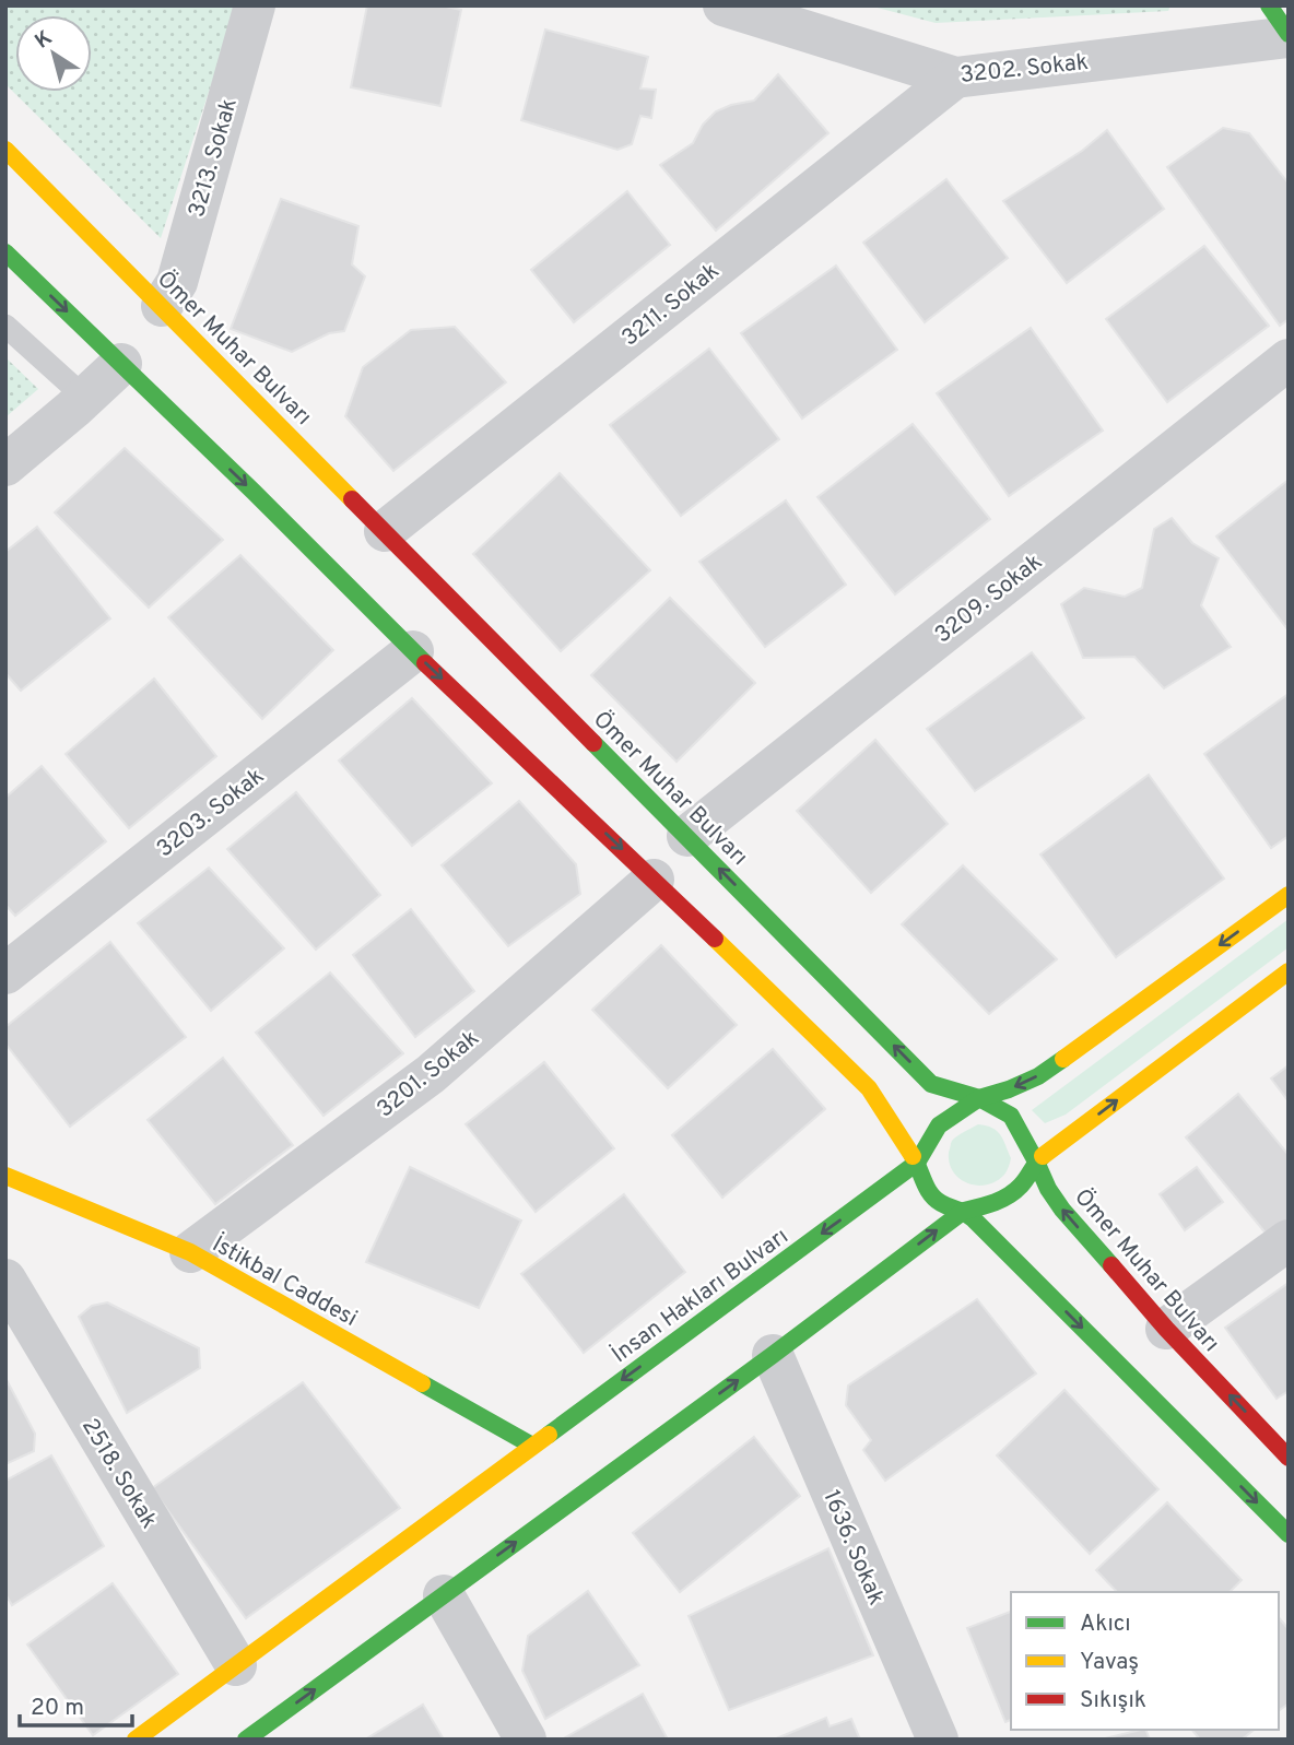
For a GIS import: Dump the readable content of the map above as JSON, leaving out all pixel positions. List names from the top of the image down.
{
  "streets": {
    "main road": ["Ömer Muhar Bulvarı", "İstikbal Caddesi", "İnsan Hakları Bulvarı"],
    "street": [
      "3202. Sokak",
      "3213. Sokak",
      "3211. Sokak",
      "3209. Sokak",
      "3203. Sokak",
      "3201. Sokak",
      "2518. Sokak",
      "1636. Sokak"
    ]
  },
  "crossings": [
    ["3202. Sokak", "3211. Sokak"],
    ["3213. Sokak", "Ömer Muhar Bulvarı"],
    ["3211. Sokak", "Ömer Muhar Bulvarı"],
    ["Ömer Muhar Bulvarı", "3209. Sokak"],
    ["Ömer Muhar Bulvarı", "İnsan Hakları Bulvarı"],
    ["3201. Sokak", "İstikbal Caddesi"],
    ["İstikbal Caddesi", "İnsan Hakları Bulvarı"],
    ["İnsan Hakları Bulvarı", "2518. Sokak"]
  ],
  "legend": ["Akıcı", "Yavaş", "Sıkışık"],
  "scale_bar": "20 m",
  "north": "top left"
}
